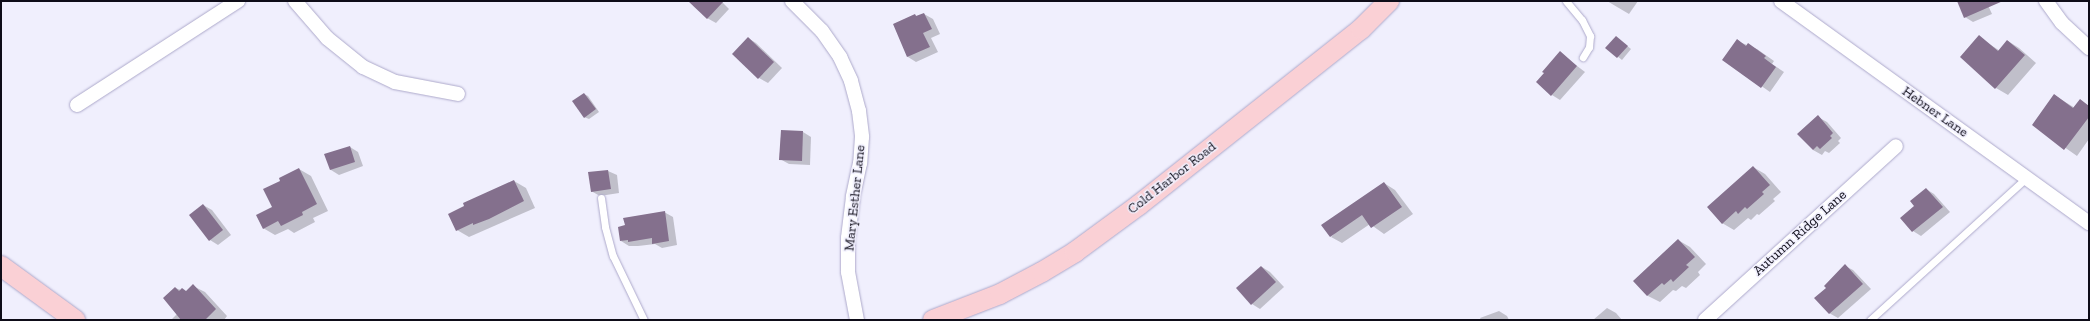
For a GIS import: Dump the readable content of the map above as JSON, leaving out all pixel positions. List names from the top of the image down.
{
  "streets": {
    "main road": ["Cold Harbor Road"],
    "street": ["Hebner Lane", "Mary Esther Lane", "Autumn Ridge Lane"]
  }
}
